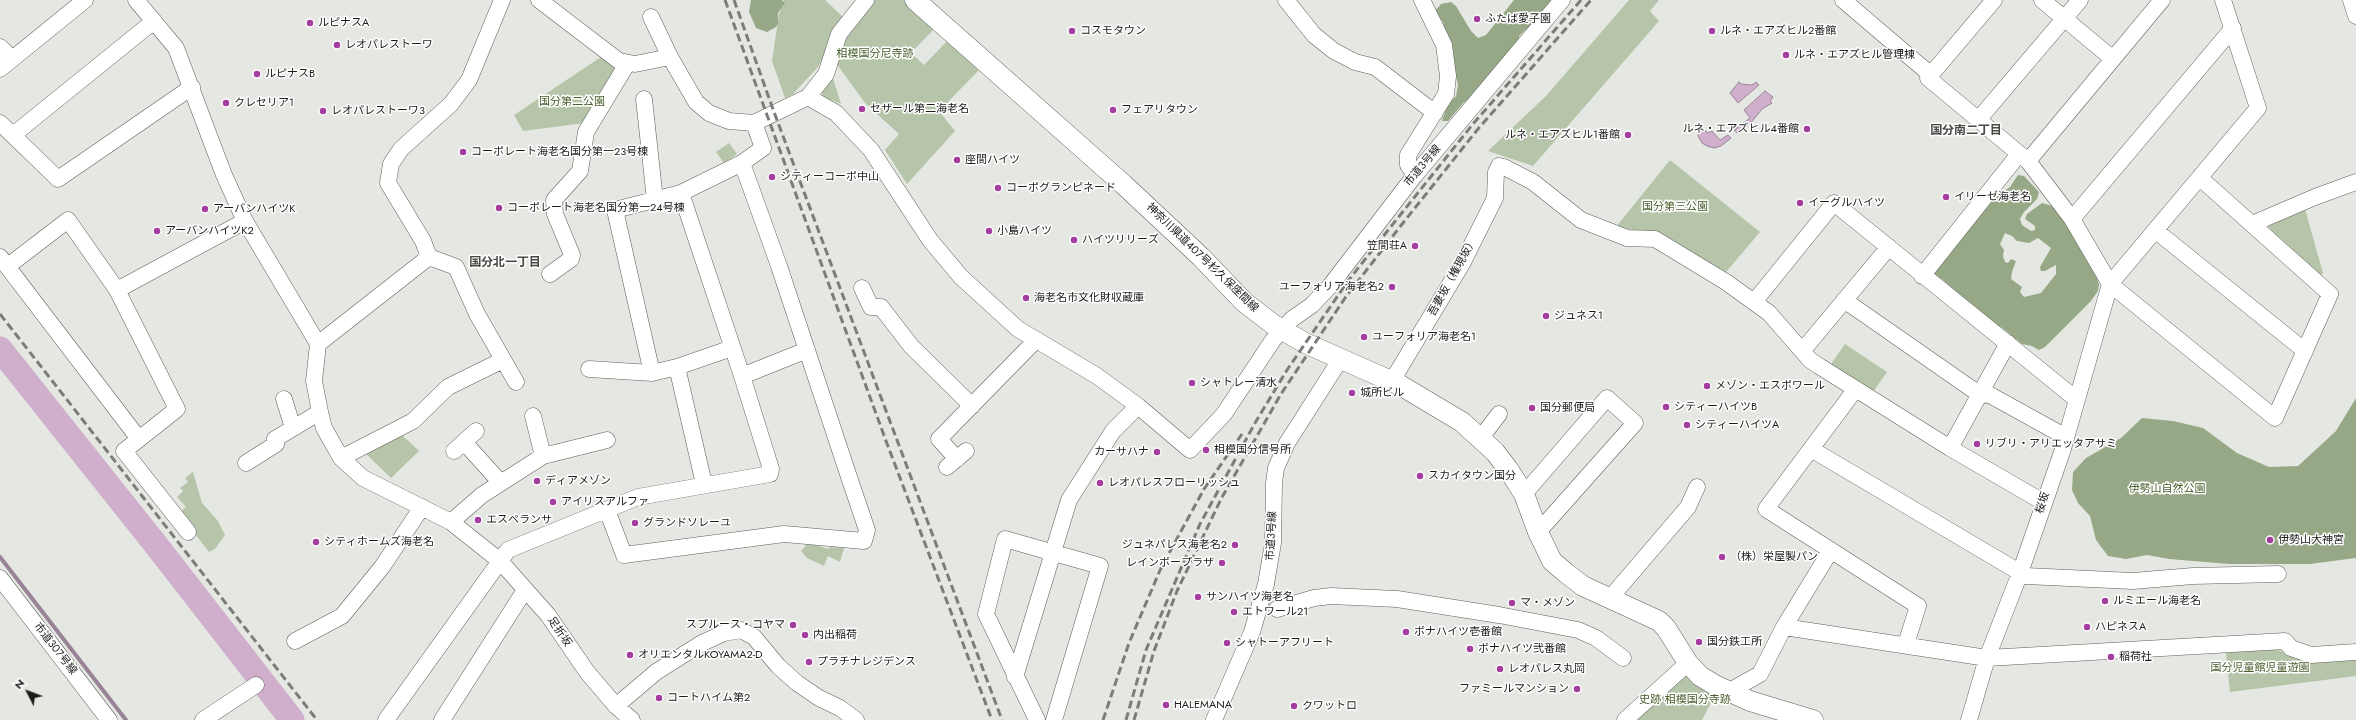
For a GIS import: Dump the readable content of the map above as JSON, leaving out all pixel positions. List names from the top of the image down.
{
  "streets": {
    "main road": ["神奈川県道407号杉久保座間線"],
    "street": [
      "市道3号線",
      "吾妻坂（権現坂）",
      "桜坂",
      "足折坂",
      "市道307号線"
    ]
  },
  "crossings": [
    ["市道3号線", "神奈川県道407号杉久保座間線"],
    ["神奈川県道407号杉久保座間線", "吾妻坂（権現坂）"]
  ],
  "districts": ["国分南二丁目", "国分北一丁目"],
  "parks": [
    "相模国分尼寺跡",
    "国分第二公園",
    "国分第三公園",
    "伊勢山自然公園",
    "国分児童館児童遊園",
    "史跡 相模国分寺跡"
  ],
  "places": [
    "ふたば愛子園",
    "ルピナスA",
    "コスモタウン",
    "ルネ・エアズヒル2番館",
    "レオパレストーワ",
    "ルネ・エアズヒル管理棟",
    "ルピナスB",
    "クレセリア1",
    "セザール第二海老名",
    "フェアリタウン",
    "レオパレストーワ3",
    "ルネ・エアズヒル4番館",
    "ルネ・エアズヒル1番館",
    "コーポレート海老名国分第一23号棟",
    "座間ハイツ",
    "シティーコーポ中山",
    "コーポグランピネード",
    "イリーゼ海老名",
    "イーグルハイツ",
    "コーポレート海老名国分第一24号棟",
    "アーバンハイツK",
    "アーバンハイツK2",
    "小島ハイツ",
    "ハイツリリーズ",
    "笠間荘A",
    "ユーフォリア海老名2",
    "海老名市文化財収蔵庫",
    "ジュネス1",
    "ユーフォリア海老名1",
    "シャトレー清水",
    "メゾン・エスポワール",
    "城所ビル",
    "シティーハイツB",
    "国分郵便局",
    "シティーハイツA",
    "リブリ・アリエッタアサミ",
    "相模国分信号所",
    "カーサハナ",
    "スカイタウン国分",
    "ディアメゾン",
    "レオパレスフローリッシュ",
    "アイリスアルファ",
    "エスペランサ",
    "グランドソレーユ",
    "伊勢山大神宮",
    "シティホームズ海老名",
    "ジュネパレス海老名2",
    "（株）栄屋製パン",
    "レインボープラザ",
    "サンハイツ海老名",
    "ルミエール海老名",
    "マ・メゾン",
    "エトワール21",
    "スプルース・コヤマ",
    "ハピネスA",
    "ボナハイツ壱番館",
    "内出稲荷",
    "国分鉄工所",
    "シャトーアフリート",
    "ボナハイツ弐番館",
    "オリエンタルKOYAMA2-D",
    "稲荷社",
    "プラチナレジデンス",
    "レオパレス丸岡",
    "ファミールマンション",
    "コートハイム第2",
    "HALEMANA",
    "クワットロ"
  ],
  "north": "top left"
}
